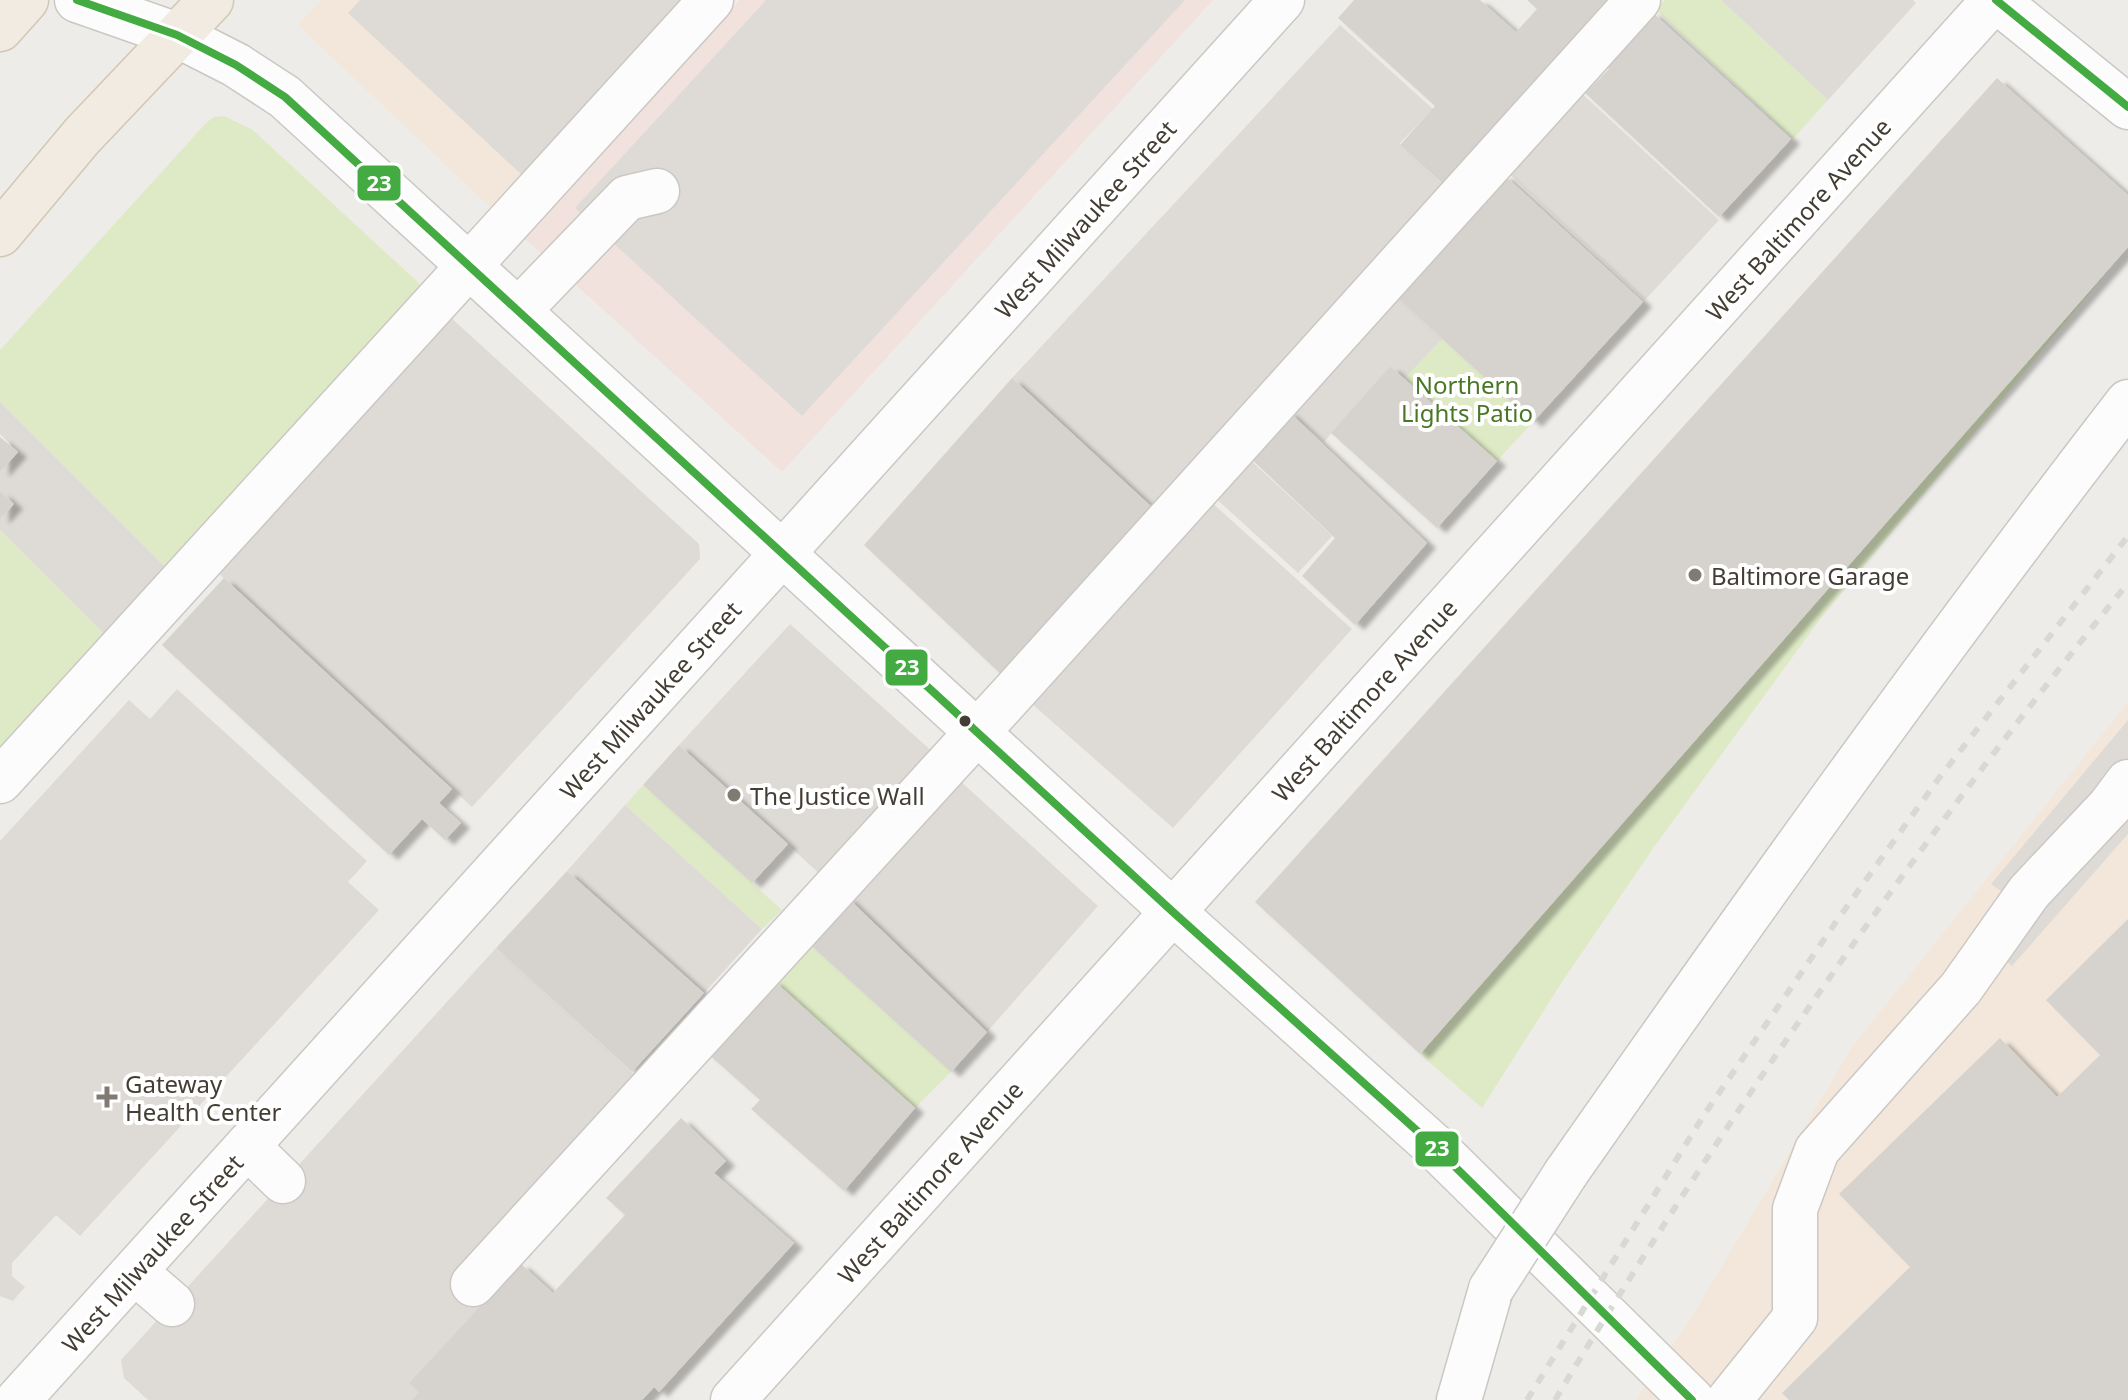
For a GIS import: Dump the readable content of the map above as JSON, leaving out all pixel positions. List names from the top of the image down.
{
  "streets": {
    "street": ["West Milwaukee Street", "West Baltimore Avenue"]
  },
  "parks": ["Northern Lights Patio"],
  "places": {
    "other": ["Baltimore Garage", "The Justice Wall"],
    "health": ["Gateway Health Center"]
  },
  "lines": ["transit line 23"]
}
